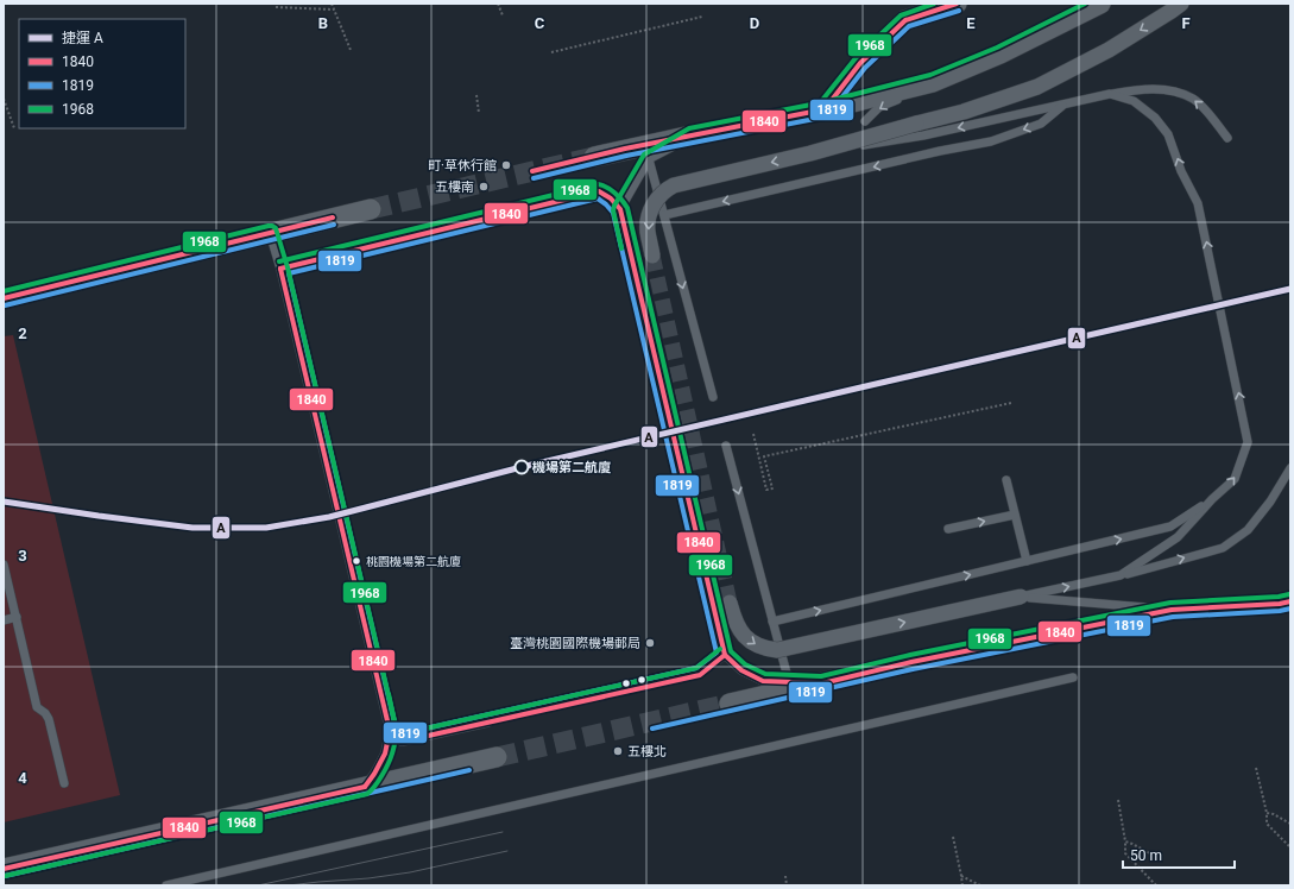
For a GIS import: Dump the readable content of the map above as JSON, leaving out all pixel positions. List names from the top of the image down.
{
  "places": [
    "町·草休行館",
    "五樓南",
    "機場第二航廈",
    "桃園機場第二航廈",
    "臺灣桃園國際機場郵局",
    "五樓北"
  ],
  "lines": [
    "transit line 1840",
    "transit line 1968",
    "transit line 1819",
    "metro line A"
  ],
  "legend": [
    "捷運 A",
    "1840",
    "1819",
    "1968"
  ],
  "scale_bar": "50 m",
  "grid": {
    "columns": [
      "B",
      "C",
      "D",
      "E",
      "F"
    ],
    "rows": ["2", "3", "4"]
  }
}
